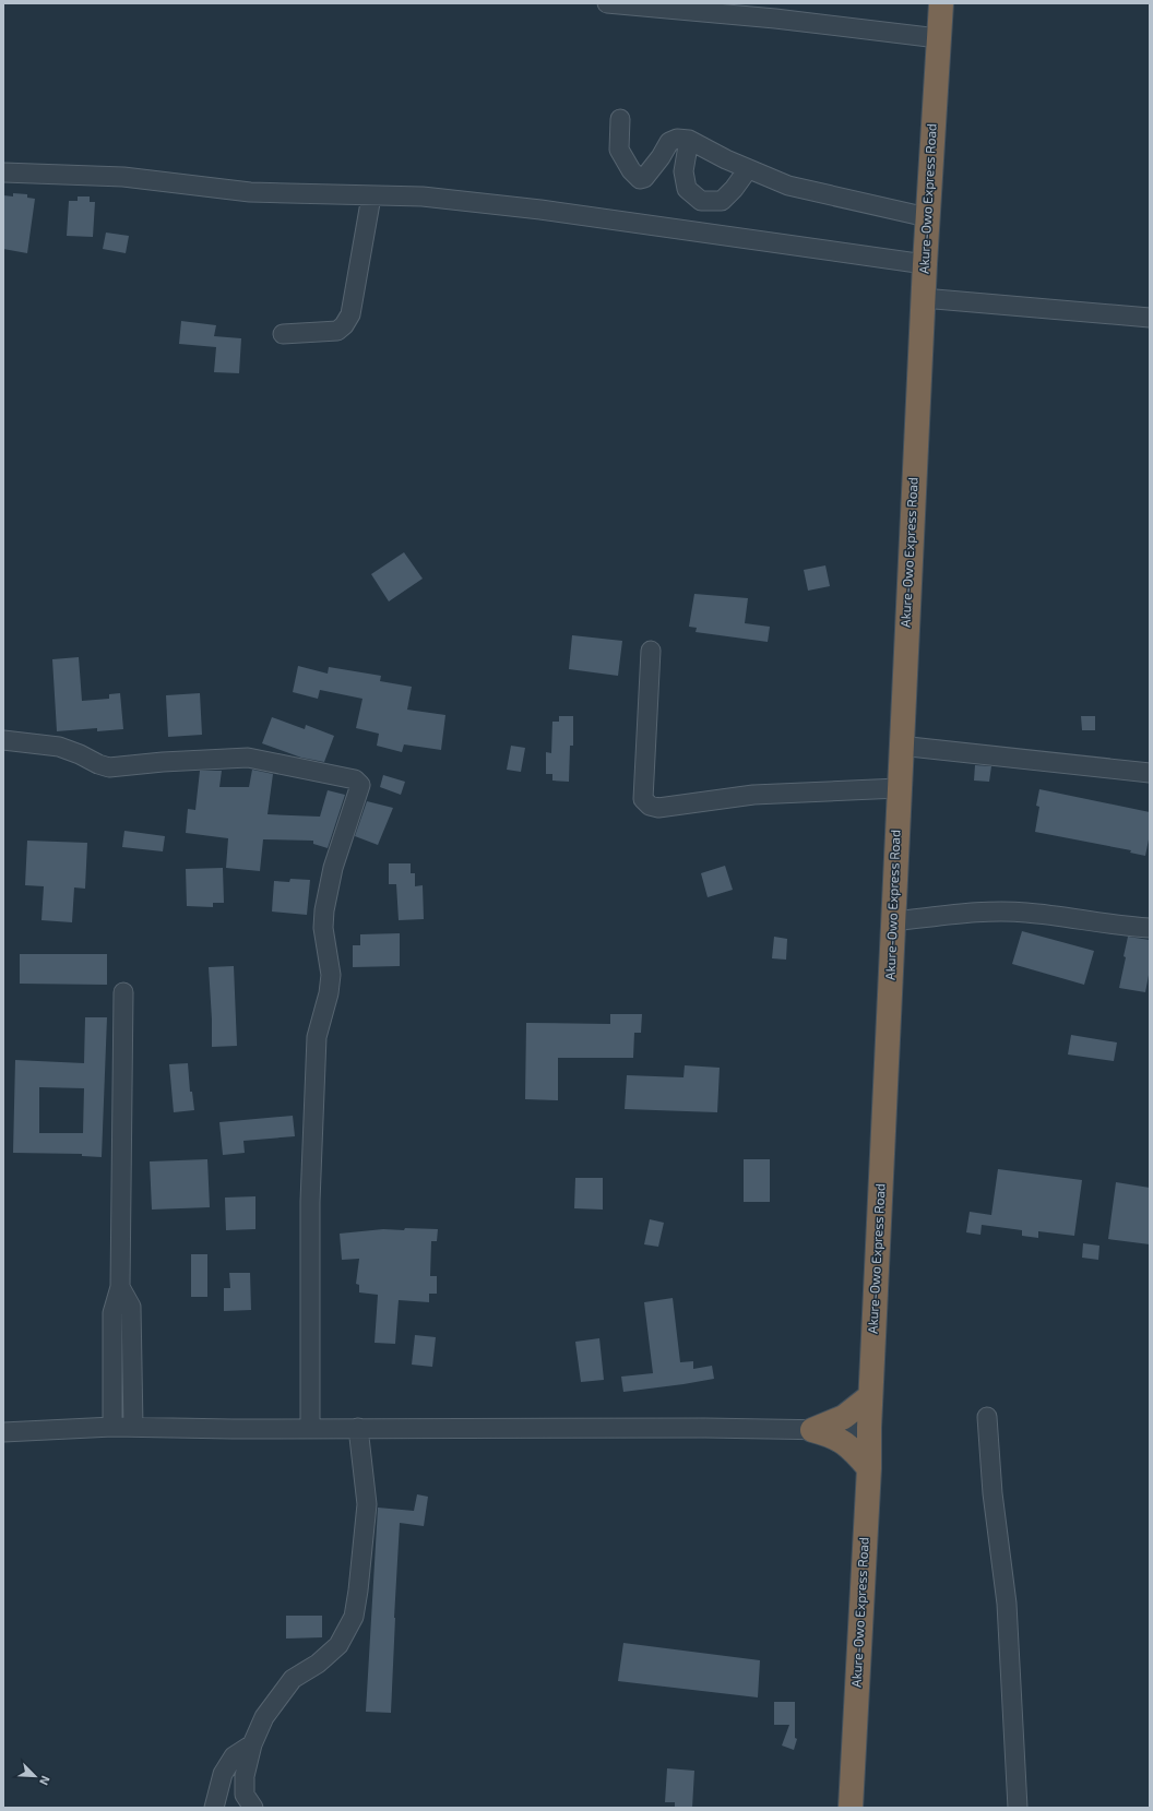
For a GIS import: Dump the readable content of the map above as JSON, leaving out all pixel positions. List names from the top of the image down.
{
  "streets": {
    "highway": ["Akure-Owo Express Road"]
  },
  "north": "bottom right"
}
